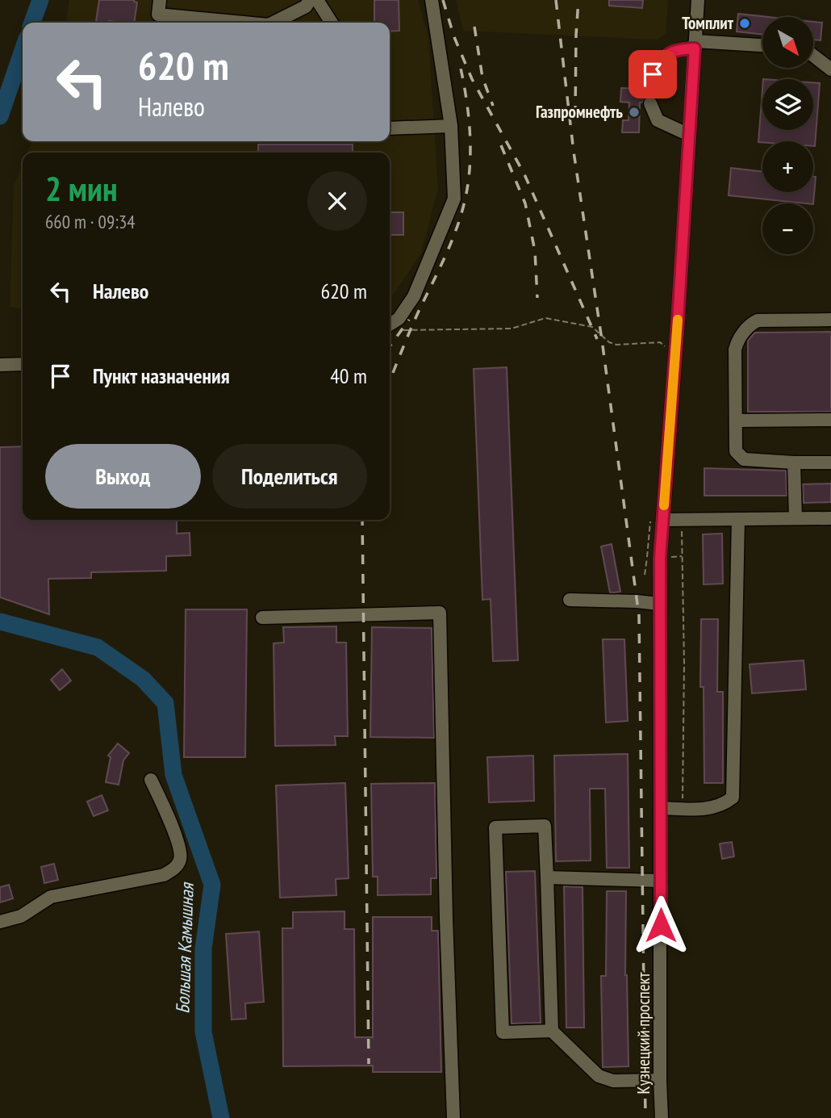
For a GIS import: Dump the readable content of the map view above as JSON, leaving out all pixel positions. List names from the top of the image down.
{
  "streets": {
    "street": ["Кузнецкий проспект"]
  },
  "water": ["Большая Камышная"],
  "places": ["Томплит", "Газпромнефть"],
  "north": "bottom right",
  "page": {
    "map_buttons": ["+", "−"],
    "turn": ["620 m", "Налево"],
    "heading": ["2 мин", "660 m · 09:34"],
    "list": [
      {
        "name": "Налево",
        "value": "620 m"
      },
      {
        "name": "Пункт назначения",
        "value": "40 m"
      }
    ],
    "buttons": ["Выход", "Поделиться"]
  }
}
